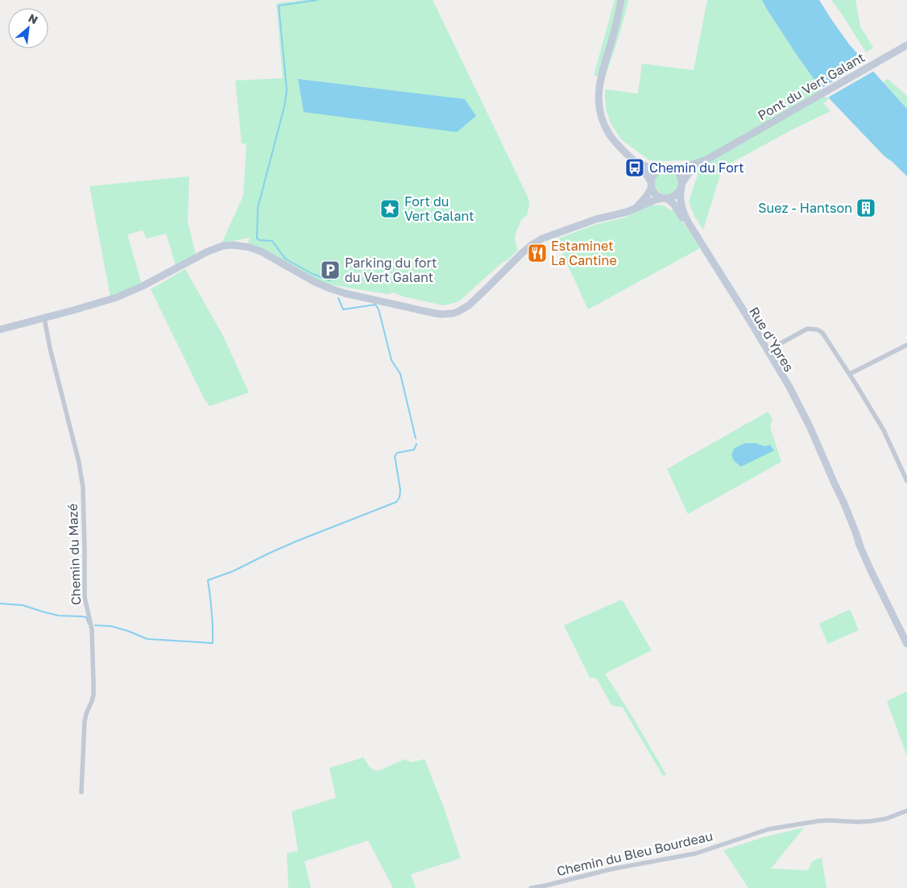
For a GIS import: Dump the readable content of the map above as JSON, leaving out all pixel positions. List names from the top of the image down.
{
  "streets": {
    "main road": ["Pont du Vert Galant", "Rue d'Ypres"],
    "street": ["Chemin du Mazé", "Chemin du Bleu Bourdeau"]
  },
  "places": {
    "bus stop": ["Chemin du Fort"],
    "building": ["Suez - Hantson"],
    "place": ["Fort du Vert Galant"],
    "restaurant": ["Estaminet La Cantine"],
    "parking": ["Parking du fort du Vert Galant"]
  },
  "north": "top right"
}
